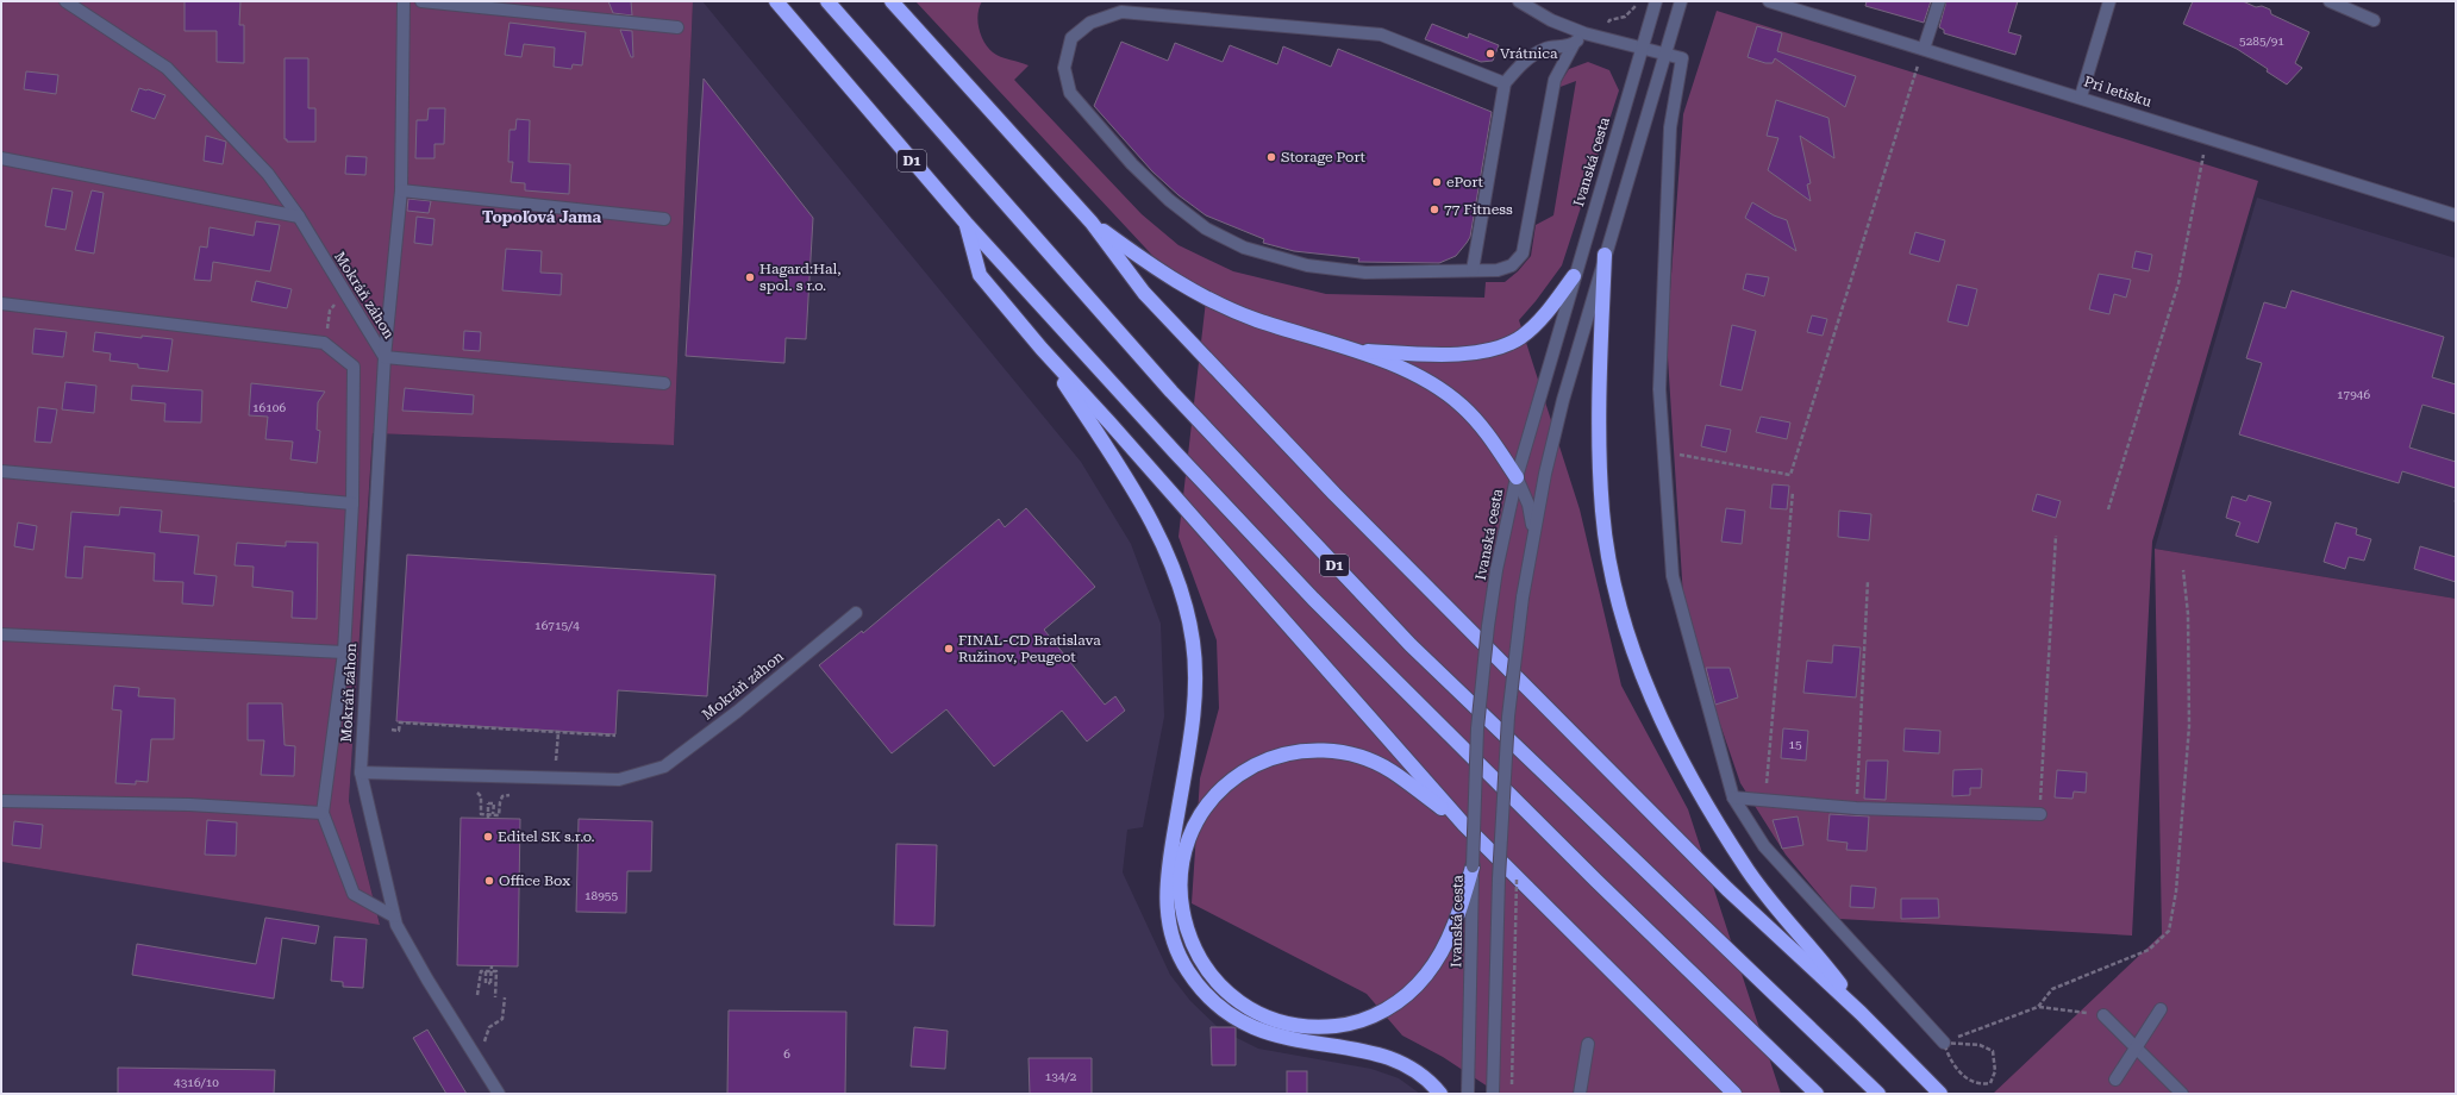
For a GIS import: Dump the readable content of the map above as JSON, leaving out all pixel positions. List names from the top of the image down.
{
  "streets": {
    "highway": ["D1"],
    "street": ["Pri letisku", "Ivanská cesta", "Mokráň záhon"]
  },
  "districts": ["Topoľová Jama"],
  "places": [
    "Vrátnica",
    "Storage Port",
    "ePort",
    "77 Fitness",
    "Hagard:Hal, spol. s r.o.",
    "FINAL-CD Bratislava Ružinov, Peugeot",
    "Editel SK s.r.o.",
    "Office Box"
  ],
  "house_numbers": [
    "5285/91",
    "17946",
    "16106",
    "16715/4",
    "15",
    "18955",
    "6",
    "134/2",
    "4316/10"
  ]
}
